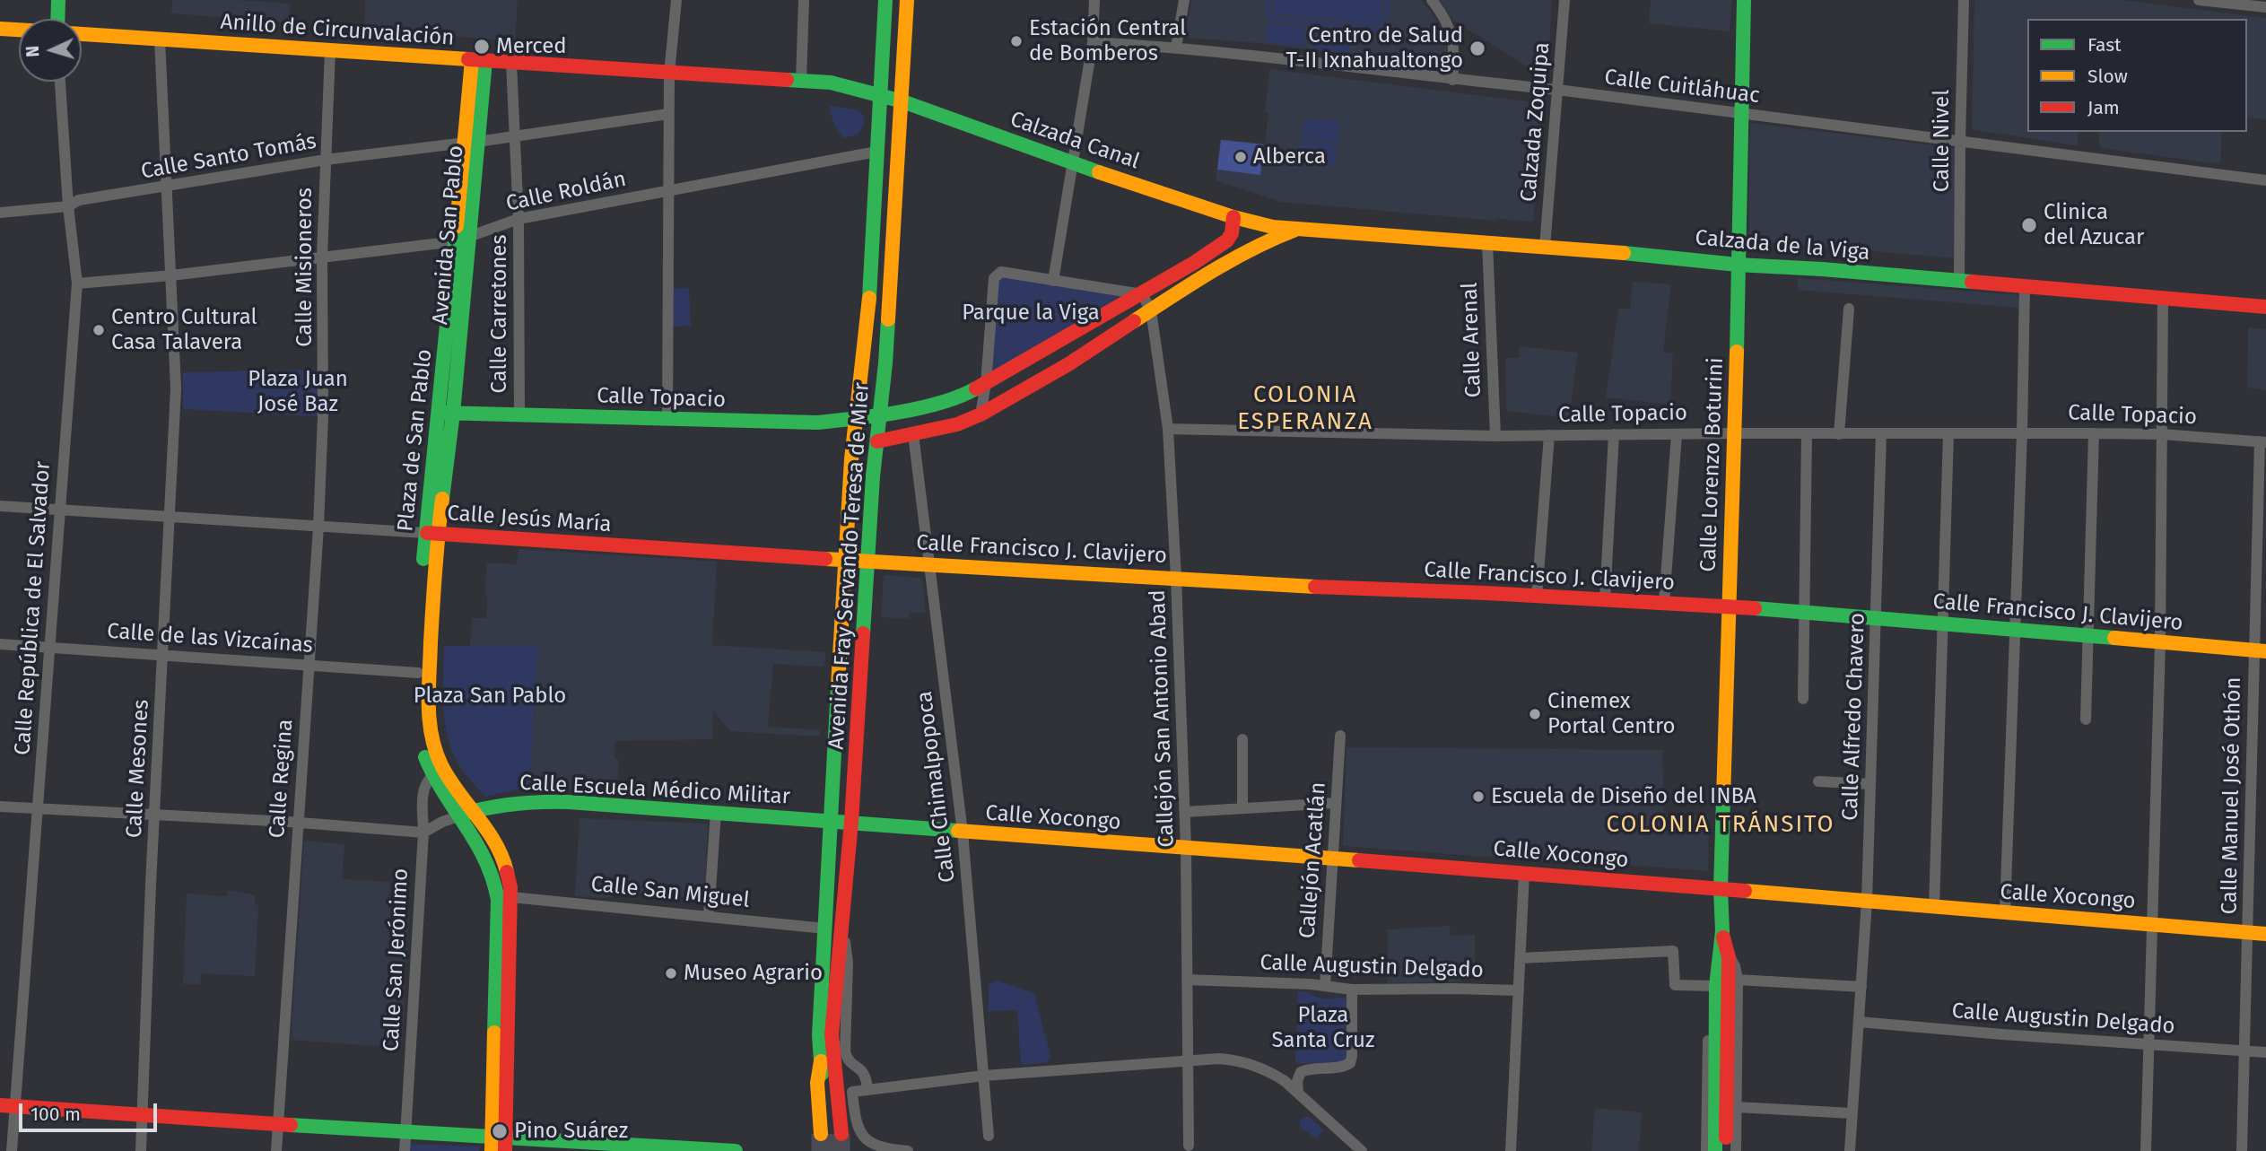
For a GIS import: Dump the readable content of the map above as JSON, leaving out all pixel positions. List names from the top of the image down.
{
  "streets": {
    "main road": [
      "Anillo de Circunvalación",
      "Calzada Canal",
      "Calzada de la Viga",
      "Calle Topacio",
      "Plaza de San Pablo",
      "Calle Lorenzo Boturini",
      "Calle Jesús María",
      "Calle Francisco J. Clavijero",
      "Avenida Fray Servando Teresa de Mier",
      "Calle Escuela Médico Militar",
      "Calle Xocongo"
    ],
    "street": [
      "Calle Cuitláhuac",
      "Calzada Zoquipa",
      "Calle Nivel",
      "Calle Santo Tomás",
      "Calle Roldán",
      "Calle Misioneros",
      "Calle Carretones",
      "Calle Arenal",
      "Calle República de El Salvador",
      "Calle de las Vizcaínas",
      "Calle Alfredo Chavero",
      "Callejón San Antonio Abad",
      "Calle Mesones",
      "Calle Regina",
      "Calle Chimalpopoca",
      "Calle Manuel José Othón",
      "Callejón Acatlán",
      "Calle San Miguel",
      "Calle San Jerónimo",
      "Calle Augustin Delgado"
    ]
  },
  "crossings": [
    ["Anillo de Circunvalación", "Calzada Canal"],
    ["Anillo de Circunvalación", "Calle Misioneros"],
    ["Anillo de Circunvalación", "Calle Carretones"],
    ["Anillo de Circunvalación", "Plaza de San Pablo"],
    ["Anillo de Circunvalación", "Avenida Fray Servando Teresa de Mier"],
    ["Anillo de Circunvalación", "Calle Mesones"],
    ["Calle Cuitláhuac", "Calzada Zoquipa"],
    ["Calle Cuitláhuac", "Calle Nivel"],
    ["Calle Cuitláhuac", "Calle Lorenzo Boturini"],
    ["Calzada Zoquipa", "Calzada de la Viga"],
    ["Calzada Canal", "Calzada de la Viga"],
    ["Calzada Canal", "Avenida Fray Servando Teresa de Mier"],
    ["Calle Nivel", "Calzada de la Viga"],
    ["Calle Santo Tomás", "Calle Misioneros"],
    ["Calle Santo Tomás", "Calle Carretones"],
    ["Calle Santo Tomás", "Plaza de San Pablo"],
    ["Calle Santo Tomás", "Calle República de El Salvador"],
    ["Calle Santo Tomás", "Calle Mesones"],
    ["Calle Roldán", "Calle Misioneros"],
    ["Calle Roldán", "Calle Carretones"],
    ["Calle Roldán", "Plaza de San Pablo"],
    ["Calle Roldán", "Avenida Fray Servando Teresa de Mier"],
    ["Calle Roldán", "Calle República de El Salvador"],
    ["Calle Roldán", "Calle Mesones"],
    ["Calzada de la Viga", "Calle Arenal"],
    ["Calzada de la Viga", "Calle Lorenzo Boturini"],
    ["Calzada de la Viga", "Avenida Fray Servando Teresa de Mier"],
    ["Calzada de la Viga", "Callejón San Antonio Abad"],
    ["Calzada de la Viga", "Calle Chimalpopoca"],
    ["Calle Misioneros", "Calle Regina"],
    ["Calle Carretones", "Calle Topacio"],
    ["Calle Arenal", "Calle Topacio"],
    ["Calle Topacio", "Plaza de San Pablo"],
    ["Calle Topacio", "Calle Lorenzo Boturini"],
    ["Calle Topacio", "Avenida Fray Servando Teresa de Mier"],
    ["Calle Topacio", "Calle Alfredo Chavero"],
    ["Calle Topacio", "Callejón San Antonio Abad"],
    ["Calle Topacio", "Calle Manuel José Othón"],
    ["Plaza de San Pablo", "Calle Jesús María"],
    ["Plaza de San Pablo", "Calle de las Vizcaínas"],
    ["Plaza de San Pablo", "Calle Escuela Médico Militar"],
    ["Plaza de San Pablo", "Calle San Jerónimo"],
    ["Calle Lorenzo Boturini", "Calle Francisco J. Clavijero"],
    ["Calle Lorenzo Boturini", "Calle Xocongo"],
    ["Calle Jesús María", "Calle Francisco J. Clavijero"],
    ["Calle Jesús María", "Avenida Fray Servando Teresa de Mier"],
    ["Calle Jesús María", "Calle República de El Salvador"],
    ["Calle Jesús María", "Calle Mesones"],
    ["Calle Jesús María", "Calle Regina"],
    ["Calle Francisco J. Clavijero", "Avenida Fray Servando Teresa de Mier"],
    ["Calle Francisco J. Clavijero", "Calle Alfredo Chavero"],
    ["Calle Francisco J. Clavijero", "Callejón San Antonio Abad"],
    ["Calle Francisco J. Clavijero", "Calle Chimalpopoca"],
    ["Calle Francisco J. Clavijero", "Calle Manuel José Othón"],
    ["Avenida Fray Servando Teresa de Mier", "Calle Escuela Médico Militar"],
    ["Avenida Fray Servando Teresa de Mier", "Calle Xocongo"],
    ["Avenida Fray Servando Teresa de Mier", "Calle San Miguel"],
    ["Calle República de El Salvador", "Calle de las Vizcaínas"],
    ["Calle de las Vizcaínas", "Calle Mesones"],
    ["Calle de las Vizcaínas", "Calle Regina"],
    ["Calle Alfredo Chavero", "Calle Xocongo"],
    ["Calle Alfredo Chavero", "Calle Augustin Delgado"],
    ["Callejón San Antonio Abad", "Calle Xocongo"],
    ["Callejón San Antonio Abad", "Calle Augustin Delgado"],
    ["Calle Chimalpopoca", "Calle Xocongo"],
    ["Calle Escuela Médico Militar", "Calle Xocongo"],
    ["Calle Manuel José Othón", "Calle Xocongo"],
    ["Calle Manuel José Othón", "Calle Augustin Delgado"],
    ["Calle Xocongo", "Callejón Acatlán"],
    ["Callejón Acatlán", "Calle Augustin Delgado"]
  ],
  "districts": ["COLONIA ESPERANZA", "COLONIA TRÁNSITO"],
  "parks": [
    "Parque la Viga",
    "Plaza Juan José Baz",
    "Plaza San Pablo",
    "Plaza Santa Cruz"
  ],
  "places": [
    "Estación Central de Bomberos",
    "Merced",
    "Centro de Salud T-II Ixnahualtongo",
    "Alberca",
    "Clinica del Azucar",
    "Centro Cultural Casa Talavera",
    "Cinemex Portal Centro",
    "Escuela de Diseño del INBA",
    "Museo Agrario",
    "Pino Suárez"
  ],
  "legend": ["Fast", "Slow", "Jam"],
  "scale_bar": "100 m",
  "north": "left"
}
